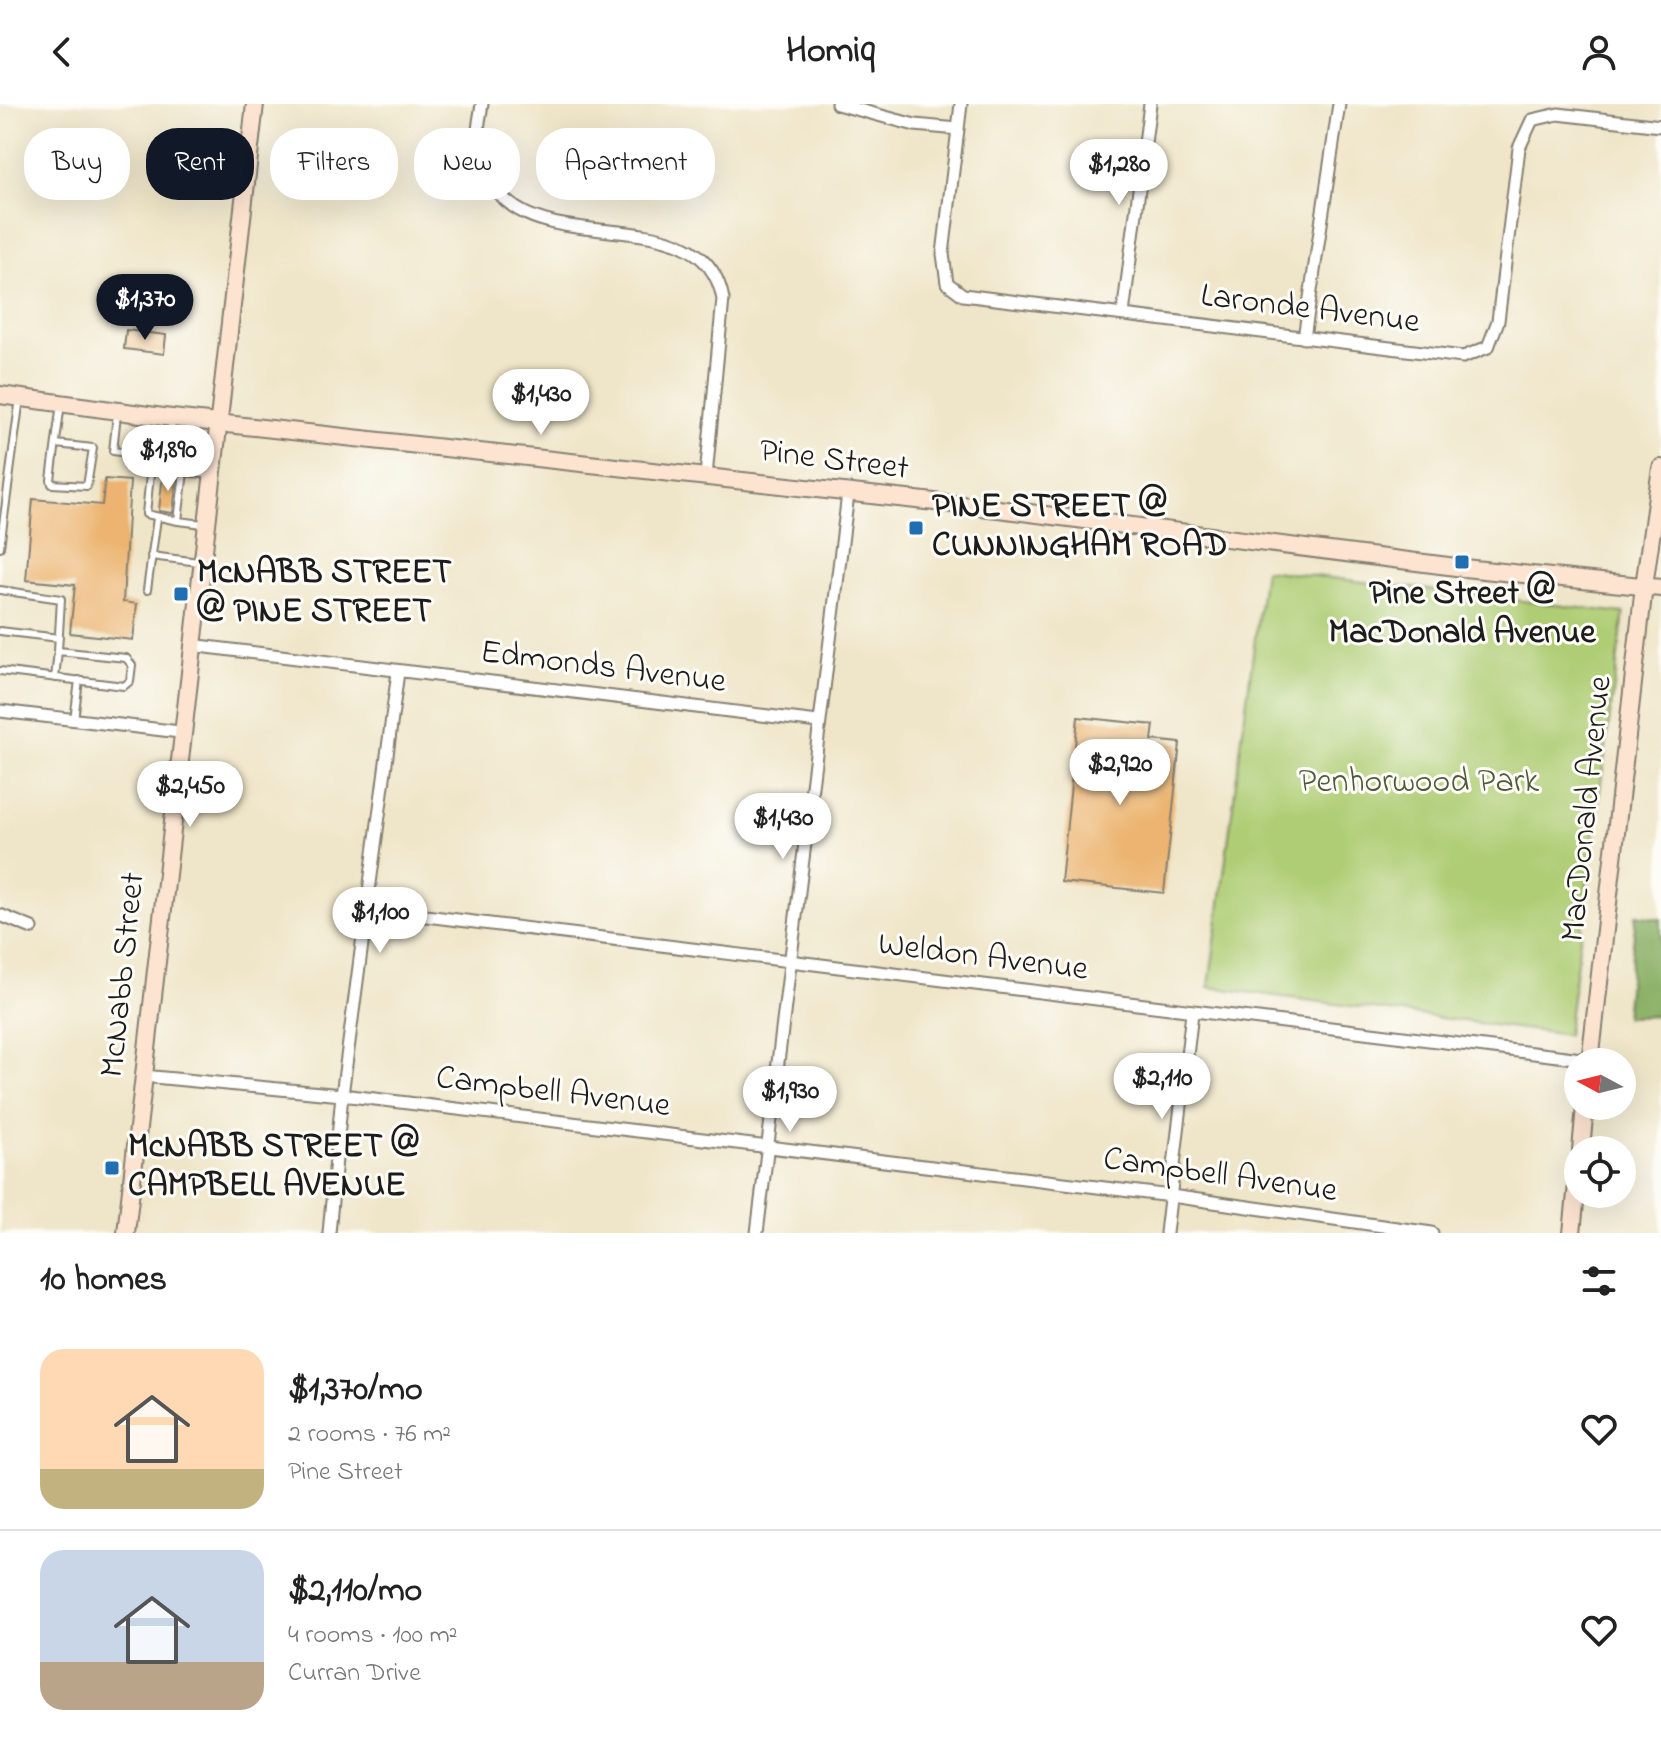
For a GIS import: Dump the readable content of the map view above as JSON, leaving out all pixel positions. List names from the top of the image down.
{
  "streets": {
    "street": [
      "Laronde Avenue",
      "Pine Street",
      "Edmonds Avenue",
      "MacDonald Avenue",
      "Weldon Avenue",
      "McNabb Street",
      "Campbell Avenue"
    ]
  },
  "crossings": [
    ["Pine Street", "MacDonald Avenue"],
    ["Pine Street", "McNabb Street"],
    ["Edmonds Avenue", "McNabb Street"],
    ["McNabb Street", "Campbell Avenue"]
  ],
  "parks": ["Penhorwood Park"],
  "places": {
    "transit": [
      "PINE STREET @ CUNNINGHAM ROAD",
      "Pine Street @ MacDonald Avenue",
      "McNABB STREET @ PINE STREET",
      "McNABB STREET @ CAMPBELL AVENUE"
    ]
  },
  "north": "left",
  "page": {
    "header": "Homiq",
    "chip": [
      "Buy",
      "Rent",
      "Filters",
      "New",
      "Apartment"
    ],
    "price": [
      "$1,280",
      "$1,370",
      "$1,430",
      "$1,890",
      "$2,920",
      "$2,450",
      "$1,430",
      "$1,100",
      "$2,110",
      "$1,930"
    ],
    "heading": "10 homes",
    "list": [
      {
        "name": "$1,370/mo",
        "note": "2 rooms · 76 m² · Pine Street"
      },
      {
        "name": "$2,110/mo",
        "note": "4 rooms · 100 m² · Curran Drive"
      }
    ]
  }
}
